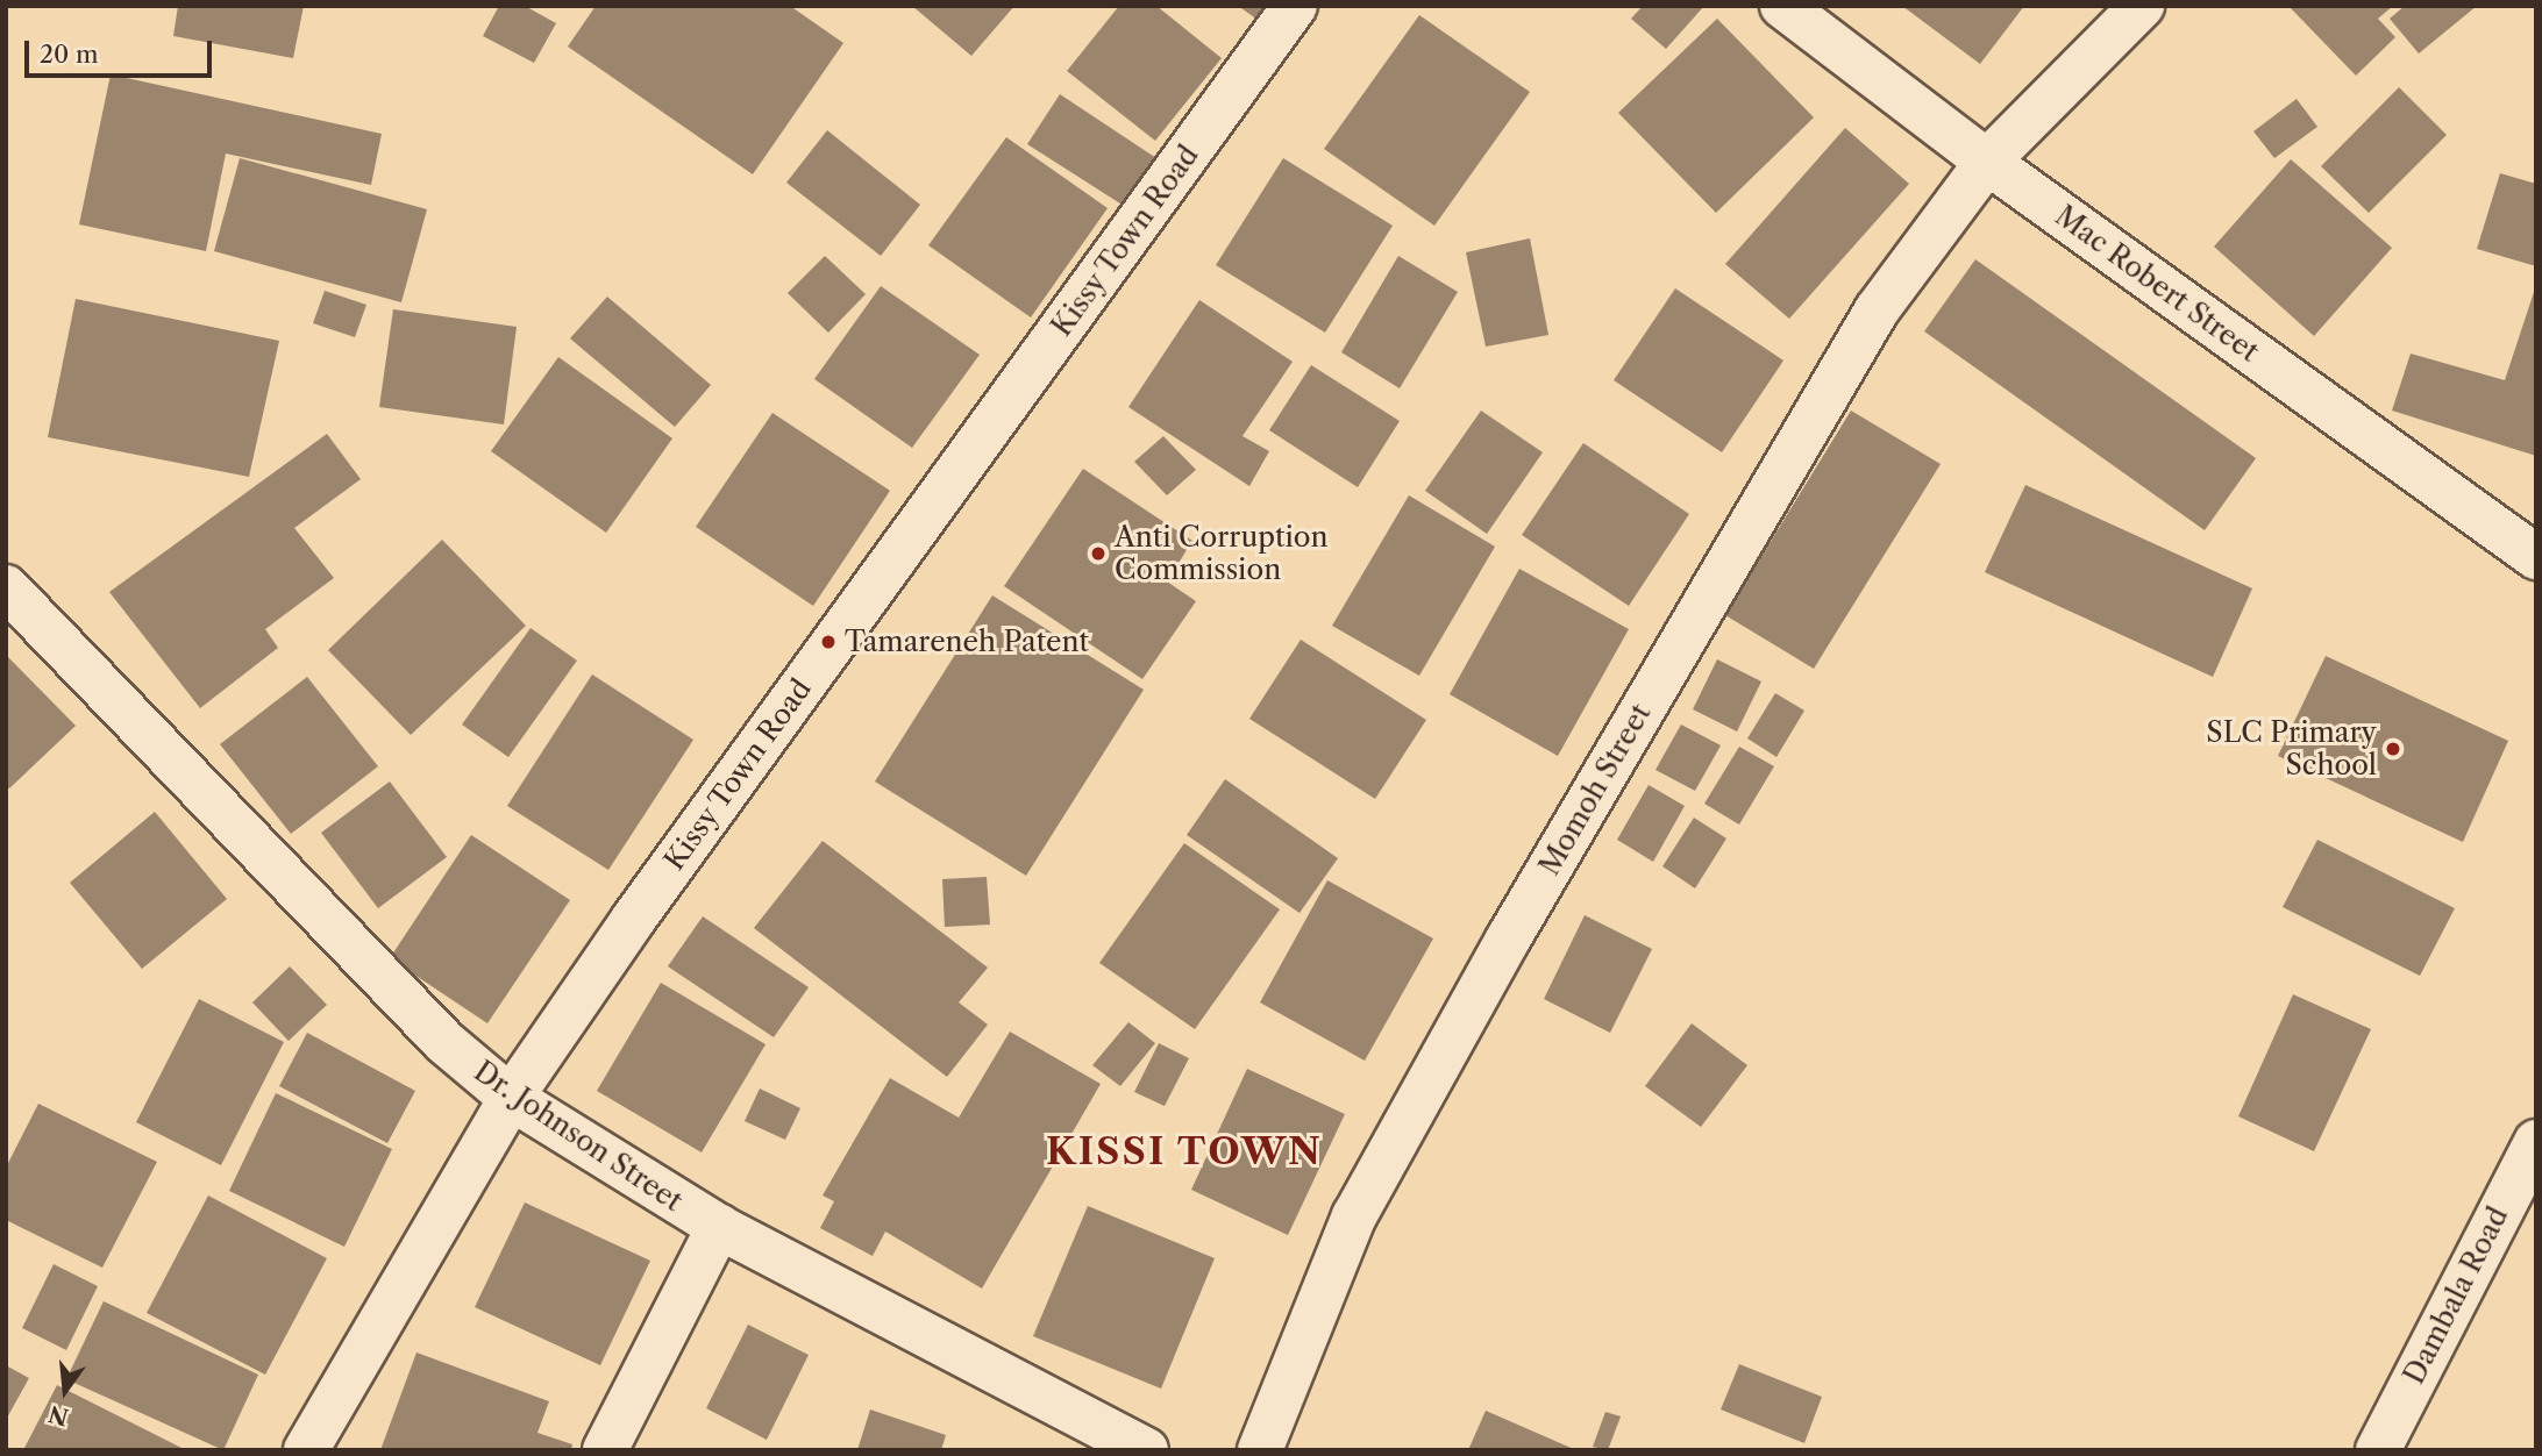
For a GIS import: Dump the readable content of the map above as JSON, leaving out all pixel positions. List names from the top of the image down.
{
  "streets": {
    "street": [
      "Kissy Town Road",
      "Mac Robert Street",
      "Momoh Street",
      "Dr. Johnson Street",
      "Dambala Road"
    ]
  },
  "crossings": [
    ["Kissy Town Road", "Dr. Johnson Street"],
    ["Mac Robert Street", "Momoh Street"]
  ],
  "districts": ["KISSI TOWN"],
  "places": ["Anti Corruption Commission", "Tamareneh Patent", "SLC Primary School"],
  "scale_bar": "20 m",
  "north": "bottom"
}
